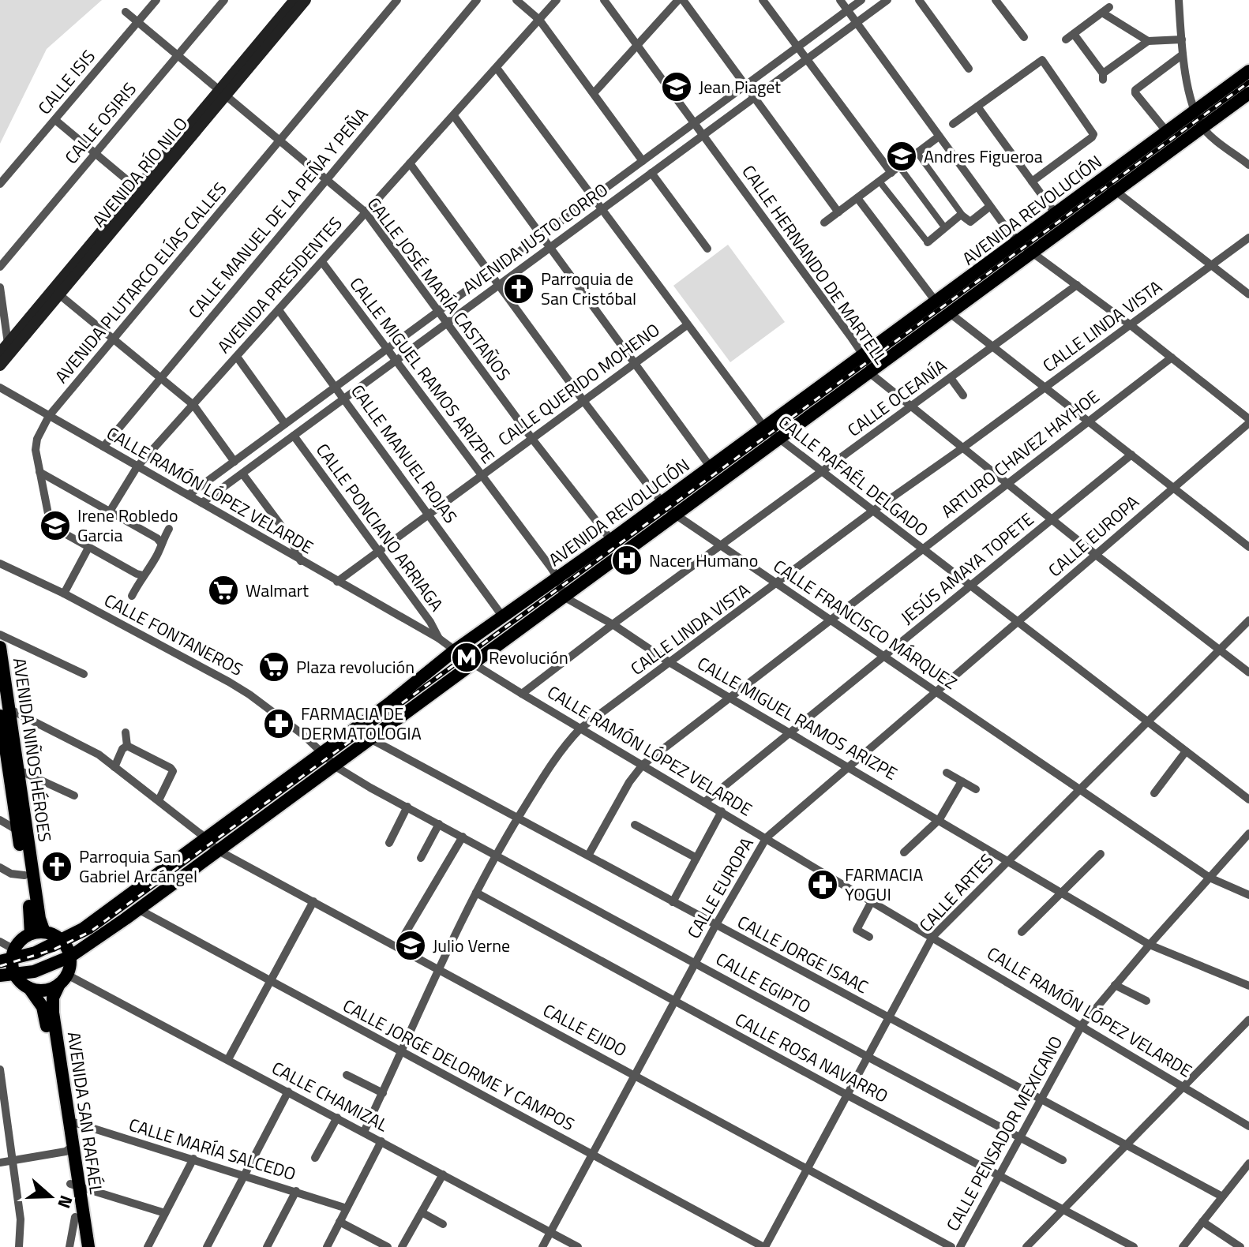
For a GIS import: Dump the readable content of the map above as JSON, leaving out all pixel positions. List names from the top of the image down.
{
  "streets": {
    "main road": [
      "AVENIDA RÍO NILO",
      "AVENIDA REVOLUCIÓN",
      "AVENIDA NIÑOS HÉROES",
      "AVENIDA SAN RAFAÉL"
    ],
    "street": [
      "CALLE ISIS",
      "CALLE OSIRIS",
      "CALLE MANUEL DE LA PEÑA Y PEÑA",
      "AVENIDA JUSTO CORRO",
      "CALLE HERNANDO DE MARTELL",
      "AVENIDA PLUTARCO ELÍAS CALLES",
      "AVENIDA PRESIDENTES",
      "CALLE JOSÉ MARÍA CASTAÑOS",
      "CALLE LINDA VISTA",
      "CALLE MIGUEL RAMOS ARIZPE",
      "CALLE QUERIDO MOHENO",
      "CALLE OCEANÍA",
      "CALLE MANUEL ROJAS",
      "ARTURO CHAVEZ HAYHOE",
      "CALLE RAFAÉL DELGADO",
      "CALLE RAMÓN LÓPEZ VELARDE",
      "CALLE PONCIANO ARRIAGA",
      "CALLE EUROPA",
      "JESÚS AMAYA TOPETE",
      "CALLE FRANCISCO MÁRQUEZ",
      "CALLE FONTANEROS",
      "CALLE ARTES",
      "CALLE JORGE ISAAC",
      "CALLE EGIPTO",
      "CALLE EJIDO",
      "CALLE ROSA NAVARRO",
      "CALLE JORGE DELORME Y CAMPOS",
      "CALLE CHAMIZAL",
      "CALLE PENSADOR MEXICANO",
      "CALLE MARÍA SALCEDO"
    ]
  },
  "crossings": [
    ["CALLE ISIS", "CALLE JOSÉ MARÍA CASTAÑOS"],
    ["CALLE OSIRIS", "CALLE JOSÉ MARÍA CASTAÑOS"],
    ["AVENIDA RÍO NILO", "CALLE JOSÉ MARÍA CASTAÑOS"],
    ["AVENIDA REVOLUCIÓN", "CALLE HERNANDO DE MARTELL"],
    ["AVENIDA REVOLUCIÓN", "CALLE JOSÉ MARÍA CASTAÑOS"],
    ["AVENIDA REVOLUCIÓN", "CALLE MIGUEL RAMOS ARIZPE"],
    ["AVENIDA REVOLUCIÓN", "CALLE MANUEL ROJAS"],
    ["AVENIDA REVOLUCIÓN", "CALLE RAFAÉL DELGADO"],
    ["AVENIDA REVOLUCIÓN", "CALLE RAMÓN LÓPEZ VELARDE"],
    ["AVENIDA REVOLUCIÓN", "CALLE FRANCISCO MÁRQUEZ"],
    ["AVENIDA REVOLUCIÓN", "CALLE FONTANEROS"],
    ["AVENIDA REVOLUCIÓN", "CALLE JORGE ISAAC"],
    ["AVENIDA REVOLUCIÓN", "CALLE EGIPTO"],
    ["AVENIDA REVOLUCIÓN", "CALLE EJIDO"],
    ["AVENIDA REVOLUCIÓN", "CALLE JORGE DELORME Y CAMPOS"],
    ["AVENIDA REVOLUCIÓN", "AVENIDA SAN RAFAÉL"],
    ["CALLE MANUEL DE LA PEÑA Y PEÑA", "CALLE JOSÉ MARÍA CASTAÑOS"],
    ["CALLE MANUEL DE LA PEÑA Y PEÑA", "CALLE RAMÓN LÓPEZ VELARDE"],
    ["AVENIDA JUSTO CORRO", "CALLE HERNANDO DE MARTELL"],
    ["AVENIDA JUSTO CORRO", "CALLE JOSÉ MARÍA CASTAÑOS"],
    ["AVENIDA JUSTO CORRO", "CALLE MIGUEL RAMOS ARIZPE"],
    ["AVENIDA JUSTO CORRO", "CALLE MANUEL ROJAS"],
    ["AVENIDA JUSTO CORRO", "CALLE RAFAÉL DELGADO"],
    ["AVENIDA JUSTO CORRO", "CALLE RAMÓN LÓPEZ VELARDE"],
    ["AVENIDA JUSTO CORRO", "CALLE PONCIANO ARRIAGA"],
    ["AVENIDA JUSTO CORRO", "CALLE FRANCISCO MÁRQUEZ"],
    ["CALLE HERNANDO DE MARTELL", "CALLE LINDA VISTA"],
    ["CALLE HERNANDO DE MARTELL", "CALLE OCEANÍA"],
    ["CALLE HERNANDO DE MARTELL", "ARTURO CHAVEZ HAYHOE"],
    ["CALLE HERNANDO DE MARTELL", "CALLE EUROPA"],
    ["CALLE HERNANDO DE MARTELL", "JESÚS AMAYA TOPETE"],
    ["CALLE HERNANDO DE MARTELL", "CALLE ARTES"],
    ["AVENIDA PLUTARCO ELÍAS CALLES", "CALLE JOSÉ MARÍA CASTAÑOS"],
    ["AVENIDA PLUTARCO ELÍAS CALLES", "CALLE RAMÓN LÓPEZ VELARDE"],
    ["AVENIDA PRESIDENTES", "CALLE JOSÉ MARÍA CASTAÑOS"],
    ["AVENIDA PRESIDENTES", "CALLE MIGUEL RAMOS ARIZPE"],
    ["AVENIDA PRESIDENTES", "CALLE MANUEL ROJAS"],
    ["AVENIDA PRESIDENTES", "CALLE RAFAÉL DELGADO"],
    ["AVENIDA PRESIDENTES", "CALLE RAMÓN LÓPEZ VELARDE"],
    ["AVENIDA PRESIDENTES", "CALLE FRANCISCO MÁRQUEZ"],
    ["CALLE JOSÉ MARÍA CASTAÑOS", "CALLE QUERIDO MOHENO"],
    ["CALLE LINDA VISTA", "CALLE MIGUEL RAMOS ARIZPE"],
    ["CALLE LINDA VISTA", "CALLE RAFAÉL DELGADO"],
    ["CALLE LINDA VISTA", "CALLE RAMÓN LÓPEZ VELARDE"],
    ["CALLE LINDA VISTA", "CALLE FRANCISCO MÁRQUEZ"],
    ["CALLE LINDA VISTA", "CALLE JORGE ISAAC"],
    ["CALLE LINDA VISTA", "CALLE EGIPTO"],
    ["CALLE LINDA VISTA", "CALLE EJIDO"],
    ["CALLE LINDA VISTA", "CALLE ROSA NAVARRO"],
    ["CALLE LINDA VISTA", "CALLE JORGE DELORME Y CAMPOS"],
    ["CALLE LINDA VISTA", "CALLE CHAMIZAL"],
    ["CALLE MIGUEL RAMOS ARIZPE", "CALLE QUERIDO MOHENO"],
    ["CALLE MIGUEL RAMOS ARIZPE", "CALLE OCEANÍA"],
    ["CALLE MIGUEL RAMOS ARIZPE", "ARTURO CHAVEZ HAYHOE"],
    ["CALLE MIGUEL RAMOS ARIZPE", "CALLE EUROPA"],
    ["CALLE MIGUEL RAMOS ARIZPE", "JESÚS AMAYA TOPETE"],
    ["CALLE MIGUEL RAMOS ARIZPE", "CALLE ARTES"],
    ["CALLE MIGUEL RAMOS ARIZPE", "CALLE PENSADOR MEXICANO"],
    ["CALLE QUERIDO MOHENO", "CALLE MANUEL ROJAS"],
    ["CALLE QUERIDO MOHENO", "CALLE RAFAÉL DELGADO"],
    ["CALLE QUERIDO MOHENO", "CALLE RAMÓN LÓPEZ VELARDE"],
    ["CALLE QUERIDO MOHENO", "CALLE PONCIANO ARRIAGA"],
    ["CALLE QUERIDO MOHENO", "CALLE FRANCISCO MÁRQUEZ"],
    ["CALLE OCEANÍA", "CALLE RAFAÉL DELGADO"],
    ["CALLE OCEANÍA", "CALLE RAMÓN LÓPEZ VELARDE"],
    ["CALLE OCEANÍA", "CALLE FRANCISCO MÁRQUEZ"],
    ["ARTURO CHAVEZ HAYHOE", "CALLE RAFAÉL DELGADO"],
    ["ARTURO CHAVEZ HAYHOE", "CALLE RAMÓN LÓPEZ VELARDE"],
    ["ARTURO CHAVEZ HAYHOE", "CALLE FRANCISCO MÁRQUEZ"],
    ["ARTURO CHAVEZ HAYHOE", "CALLE JORGE ISAAC"],
    ["CALLE RAFAÉL DELGADO", "CALLE EUROPA"],
    ["CALLE RAFAÉL DELGADO", "JESÚS AMAYA TOPETE"],
    ["CALLE RAFAÉL DELGADO", "CALLE ARTES"],
    ["CALLE RAMÓN LÓPEZ VELARDE", "CALLE PONCIANO ARRIAGA"],
    ["CALLE RAMÓN LÓPEZ VELARDE", "CALLE EUROPA"],
    ["CALLE RAMÓN LÓPEZ VELARDE", "JESÚS AMAYA TOPETE"],
    ["CALLE RAMÓN LÓPEZ VELARDE", "CALLE ARTES"],
    ["CALLE RAMÓN LÓPEZ VELARDE", "CALLE PENSADOR MEXICANO"],
    ["CALLE EUROPA", "CALLE FRANCISCO MÁRQUEZ"],
    ["CALLE EUROPA", "CALLE JORGE ISAAC"],
    ["CALLE EUROPA", "CALLE EGIPTO"],
    ["CALLE EUROPA", "CALLE EJIDO"],
    ["CALLE EUROPA", "CALLE ROSA NAVARRO"],
    ["CALLE EUROPA", "CALLE JORGE DELORME Y CAMPOS"],
    ["CALLE EUROPA", "CALLE CHAMIZAL"],
    ["JESÚS AMAYA TOPETE", "CALLE FRANCISCO MÁRQUEZ"],
    ["CALLE FRANCISCO MÁRQUEZ", "CALLE ARTES"],
    ["CALLE FRANCISCO MÁRQUEZ", "CALLE PENSADOR MEXICANO"],
    ["CALLE FONTANEROS", "CALLE EGIPTO"],
    ["AVENIDA NIÑOS HÉROES", "CALLE EJIDO"],
    ["CALLE ARTES", "CALLE JORGE ISAAC"],
    ["CALLE ARTES", "CALLE EGIPTO"],
    ["CALLE ARTES", "CALLE EJIDO"],
    ["CALLE ARTES", "CALLE ROSA NAVARRO"],
    ["CALLE ARTES", "CALLE JORGE DELORME Y CAMPOS"],
    ["CALLE JORGE ISAAC", "CALLE PENSADOR MEXICANO"],
    ["CALLE EGIPTO", "CALLE PENSADOR MEXICANO"],
    ["CALLE ROSA NAVARRO", "CALLE PENSADOR MEXICANO"],
    ["CALLE CHAMIZAL", "AVENIDA SAN RAFAÉL"],
    ["AVENIDA SAN RAFAÉL", "CALLE MARÍA SALCEDO"]
  ],
  "places": {
    "school or university": [
      "Jean Piaget",
      "Andres Figueroa",
      "Irene Robledo Garcia",
      "Julio Verne"
    ],
    "church": ["Parroquia de San Cristóbal", "Parroquia San Gabriel Arcángel"],
    "hospital": ["Nacer Humano"],
    "supermarket": ["Walmart", "Plaza revolución"],
    "metro station": ["Revolución"],
    "pharmacy": ["FARMACIA DE DERMATOLOGIA", "FARMACIA YOGUI"]
  },
  "north": "right"
}
